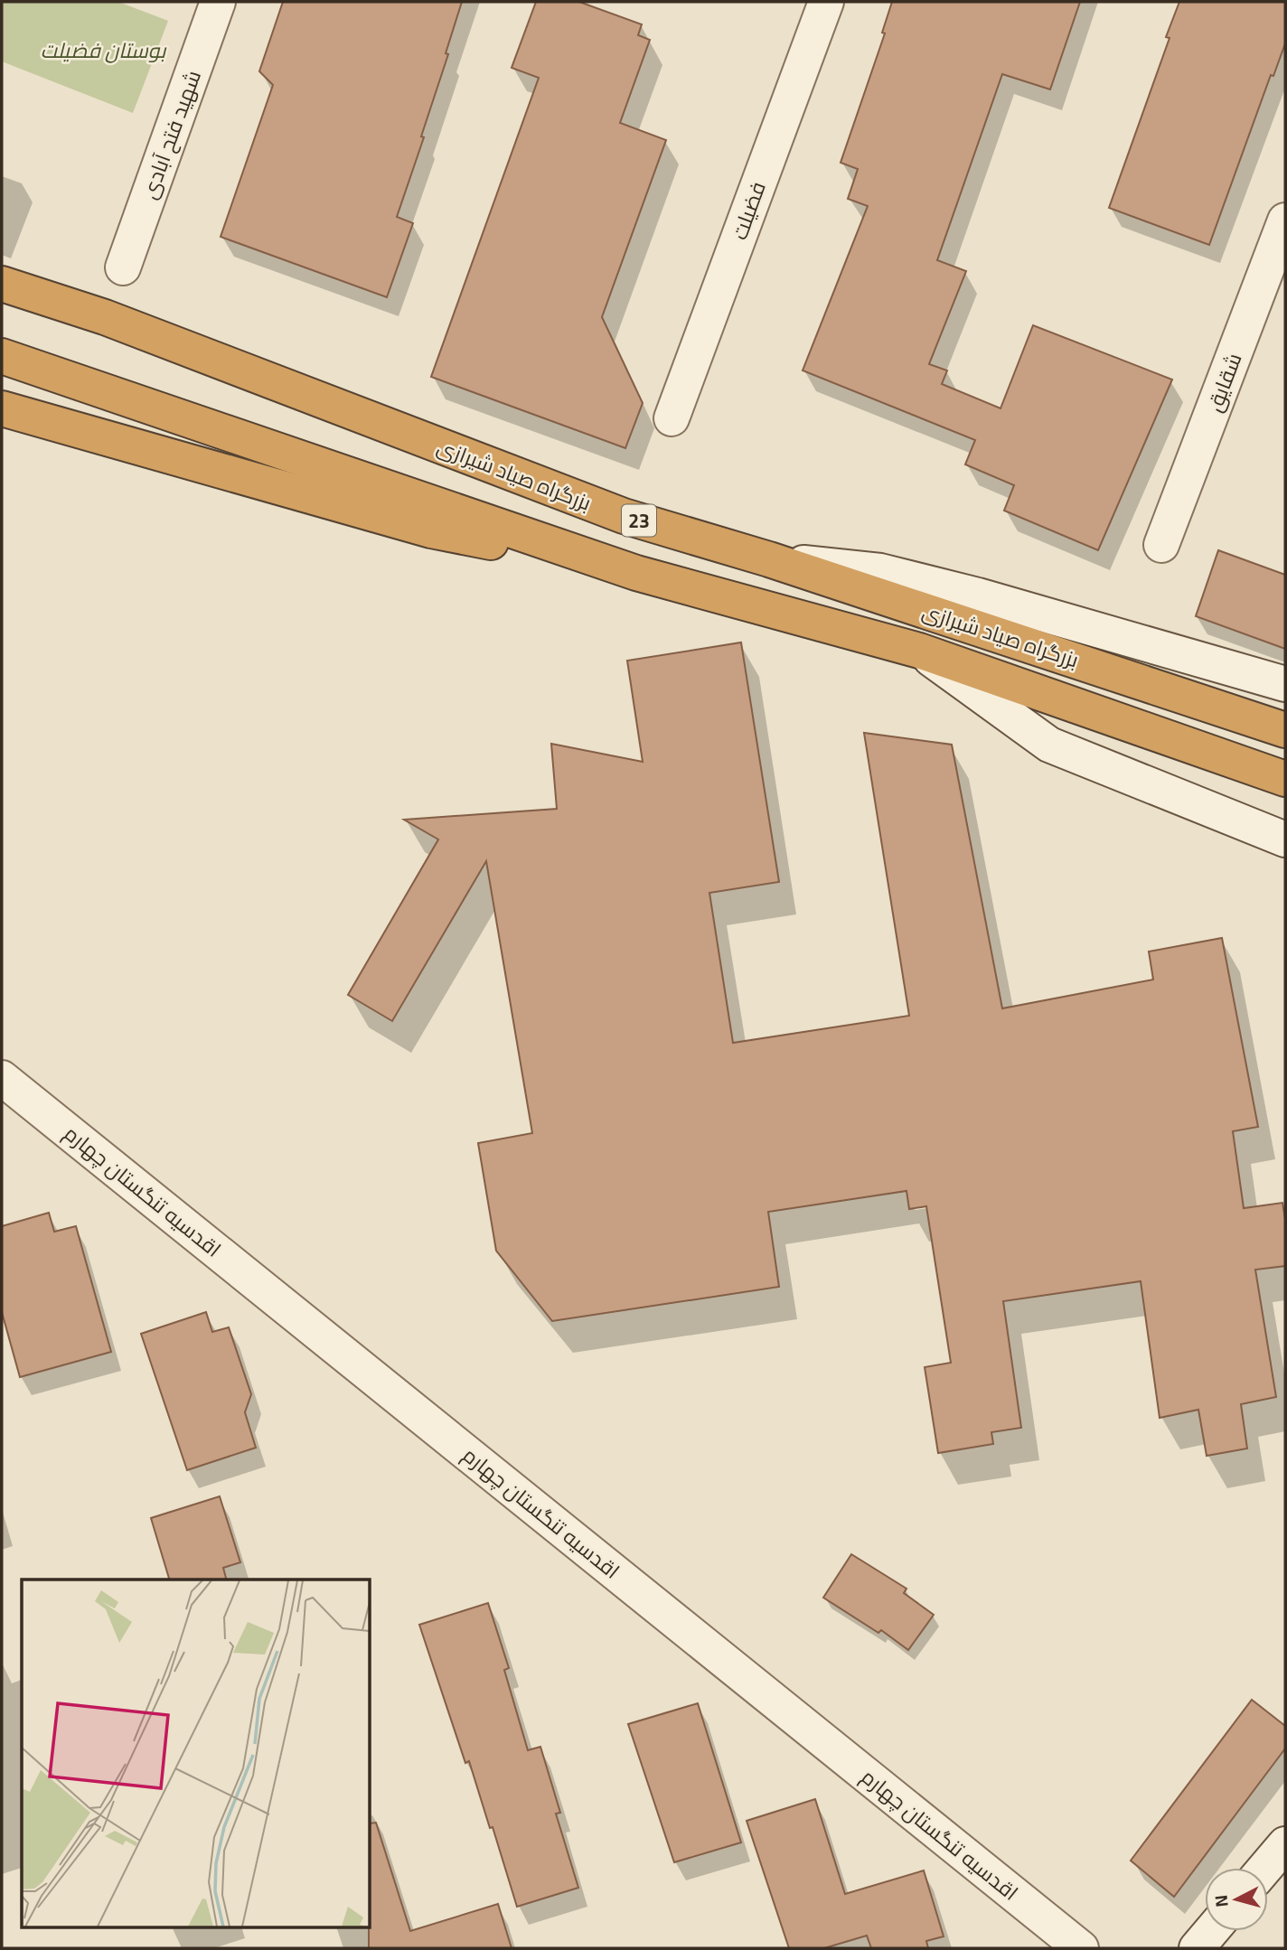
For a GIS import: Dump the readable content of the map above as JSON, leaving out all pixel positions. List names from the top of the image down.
{
  "streets": {
    "highway": ["بزرگراه صیاد شیرازی", "23"],
    "street": [
      "شهید فتح آبادی",
      "فضیلت",
      "شقایق",
      "اقدسیه تنگستان چهارم"
    ]
  },
  "parks": ["بوستان فضیلت"],
  "north": "left"
}
